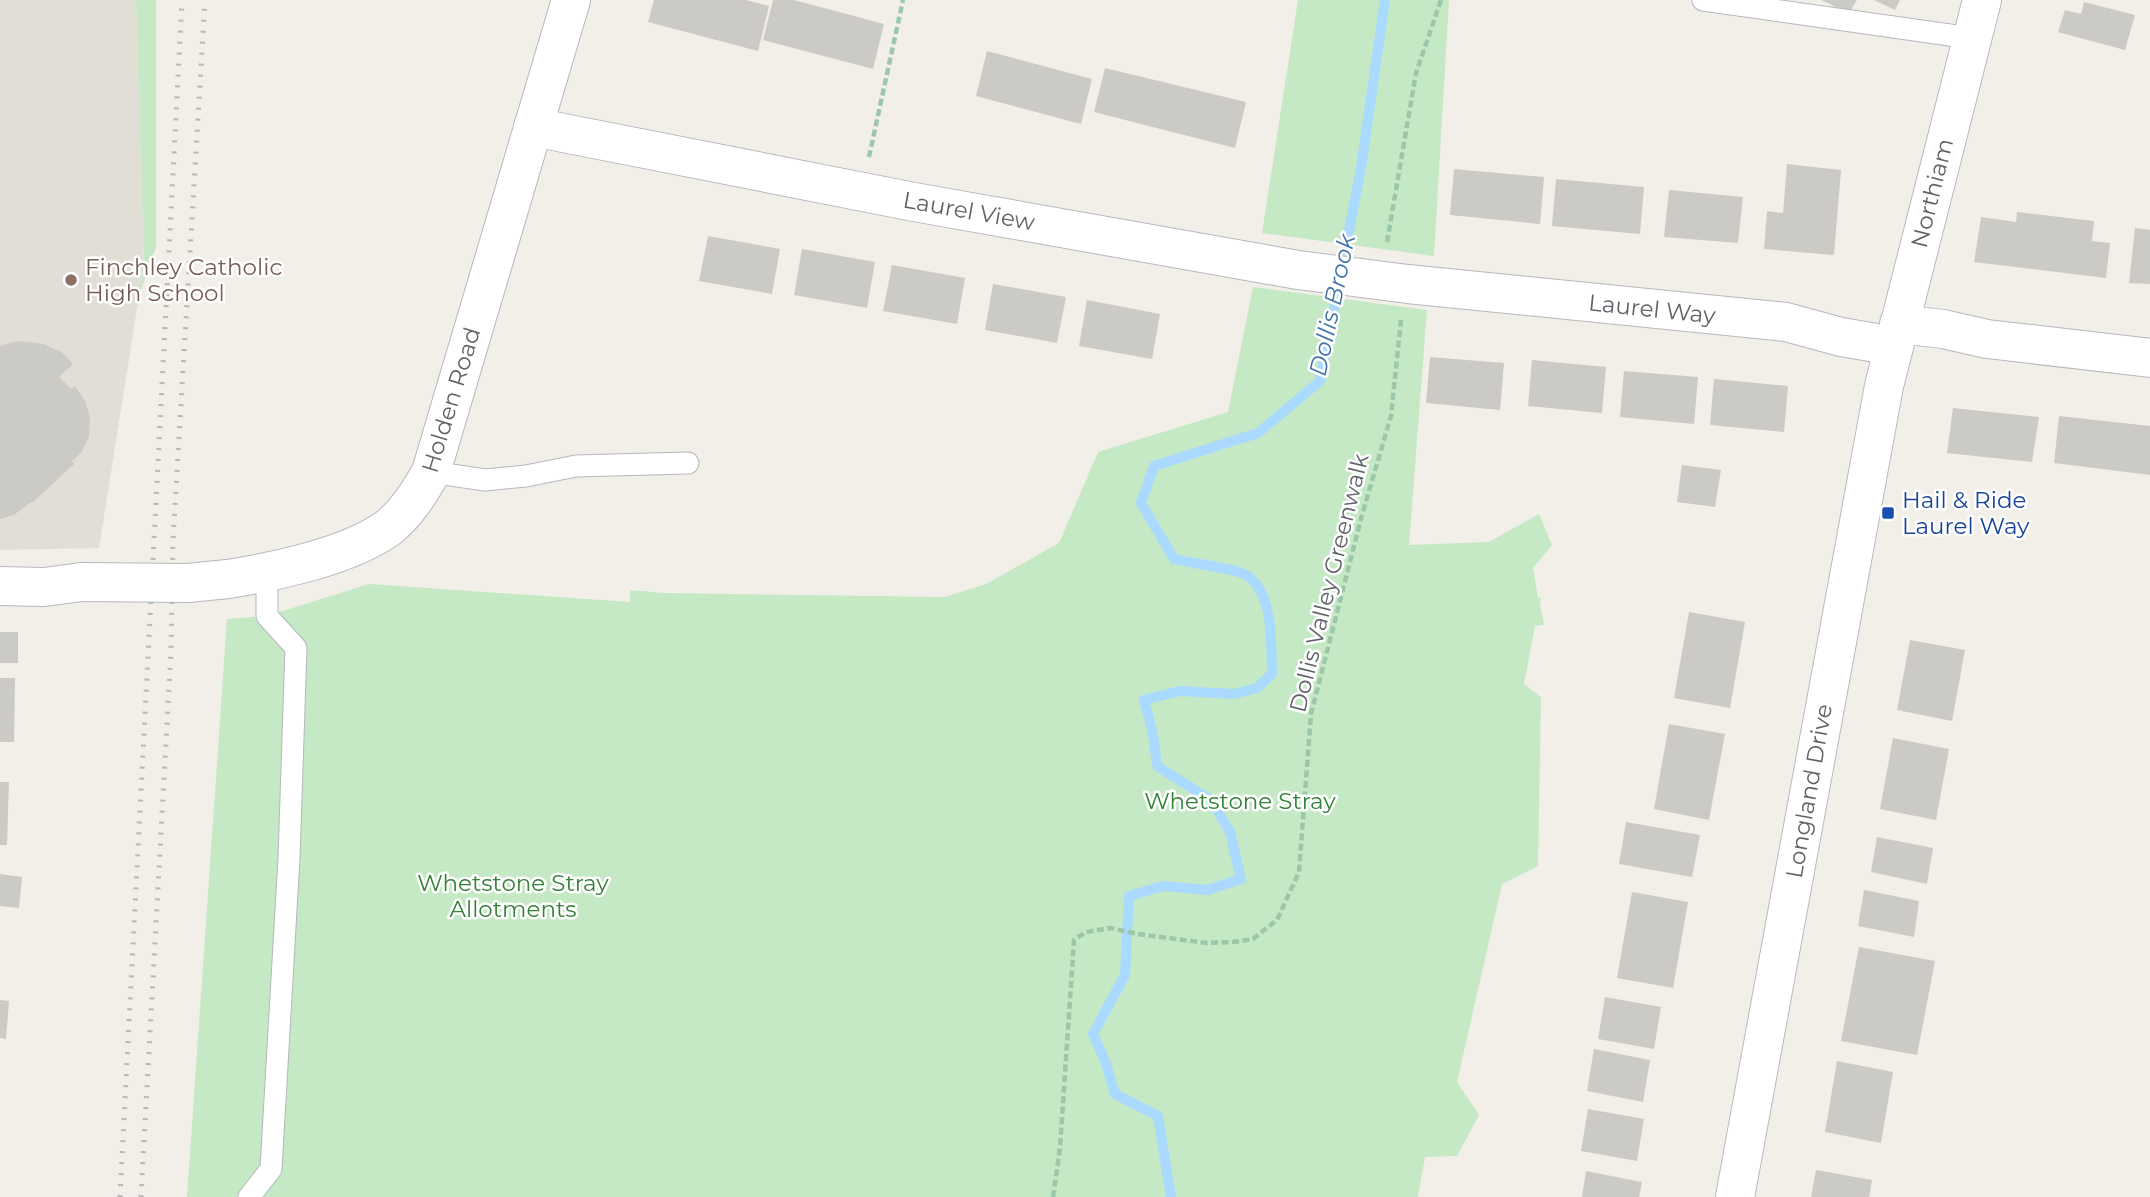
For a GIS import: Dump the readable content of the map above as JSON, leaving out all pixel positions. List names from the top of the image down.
{
  "streets": {
    "street": [
      "Northiam",
      "Laurel View",
      "Laurel Way",
      "Holden Road",
      "Longland Drive"
    ],
    "path": ["Dollis Valley Greenwalk"]
  },
  "crossings": [
    ["Northiam", "Laurel Way"],
    ["Northiam", "Longland Drive"],
    ["Laurel View", "Laurel Way"],
    ["Laurel View", "Holden Road"],
    ["Laurel View", "Dollis Valley Greenwalk"],
    ["Laurel Way", "Dollis Valley Greenwalk"]
  ],
  "water": ["Dollis Brook"],
  "parks": ["Whetstone Stray", "Whetstone Stray Allotments"],
  "places": {
    "other": ["Finchley Catholic High School"],
    "transit": ["Hail & Ride Laurel Way"]
  }
}
